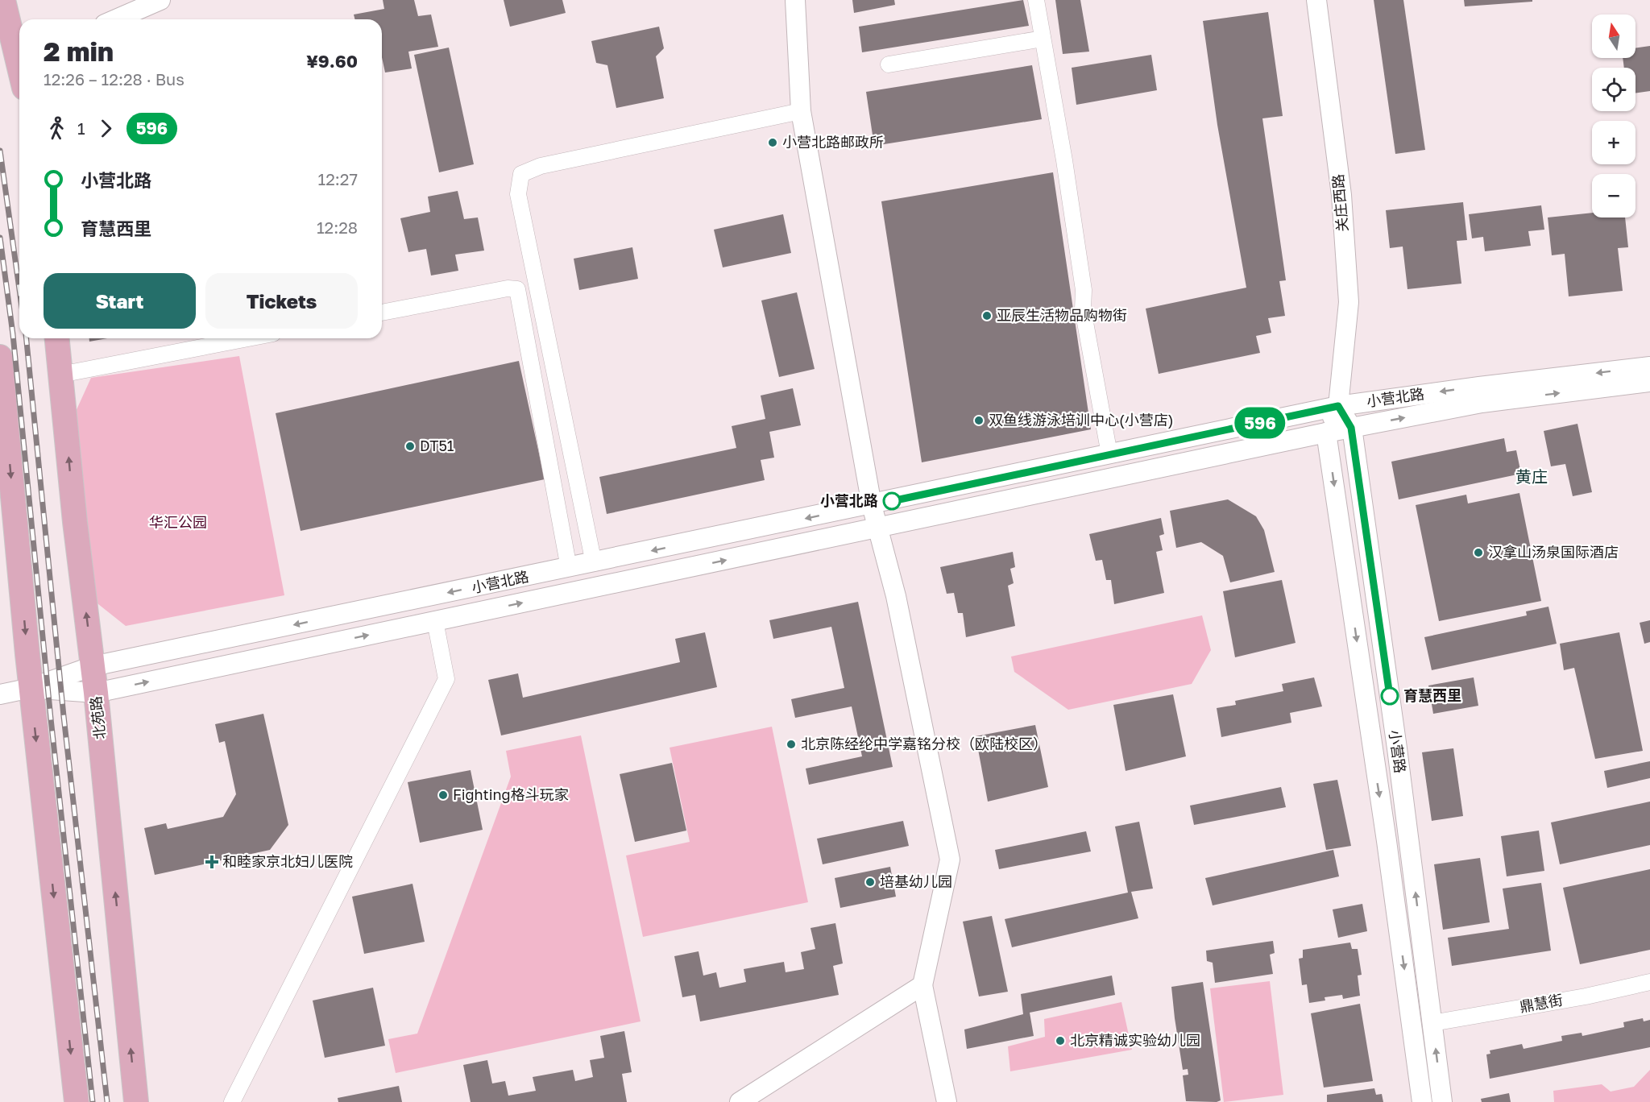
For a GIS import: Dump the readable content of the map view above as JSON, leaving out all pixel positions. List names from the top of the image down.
{
  "streets": {
    "main road": ["北苑路"],
    "street": [
      "关庄西路",
      "小营北路",
      "小营路",
      "鼎慧街"
    ]
  },
  "crossings": [
    ["关庄西路", "小营北路"],
    ["关庄西路", "小营路"],
    ["小营北路", "北苑路"],
    ["小营北路", "小营路"],
    ["小营路", "鼎慧街"]
  ],
  "districts": ["黄庄"],
  "parks": ["华汇公园"],
  "places": {
    "other": [
      "小营北路邮政所",
      "亚辰生活物品购物街",
      "双鱼线游泳培训中心(小营店)",
      "DT51",
      "小营北路",
      "汉拿山汤泉国际酒店",
      "育慧西里",
      "北京陈经纶中学嘉铭分校（欧陆校区）",
      "Fighting格斗玩家",
      "培基幼儿园",
      "北京精诚实验幼儿园"
    ],
    "health": ["和睦家京北妇儿医院"]
  },
  "lines": ["bus line 596"],
  "north": "top",
  "page": {
    "on_map": "596",
    "map_buttons": ["+", "−"],
    "heading": ["2 min", "12:26 – 12:28 · Bus", "¥9.60"],
    "legs": ["1", "596"],
    "list": [
      {
        "name": "小营北路",
        "value": "12:27"
      },
      {
        "name": "育慧西里",
        "value": "12:28"
      }
    ],
    "buttons": ["Start", "Tickets"]
  }
}
